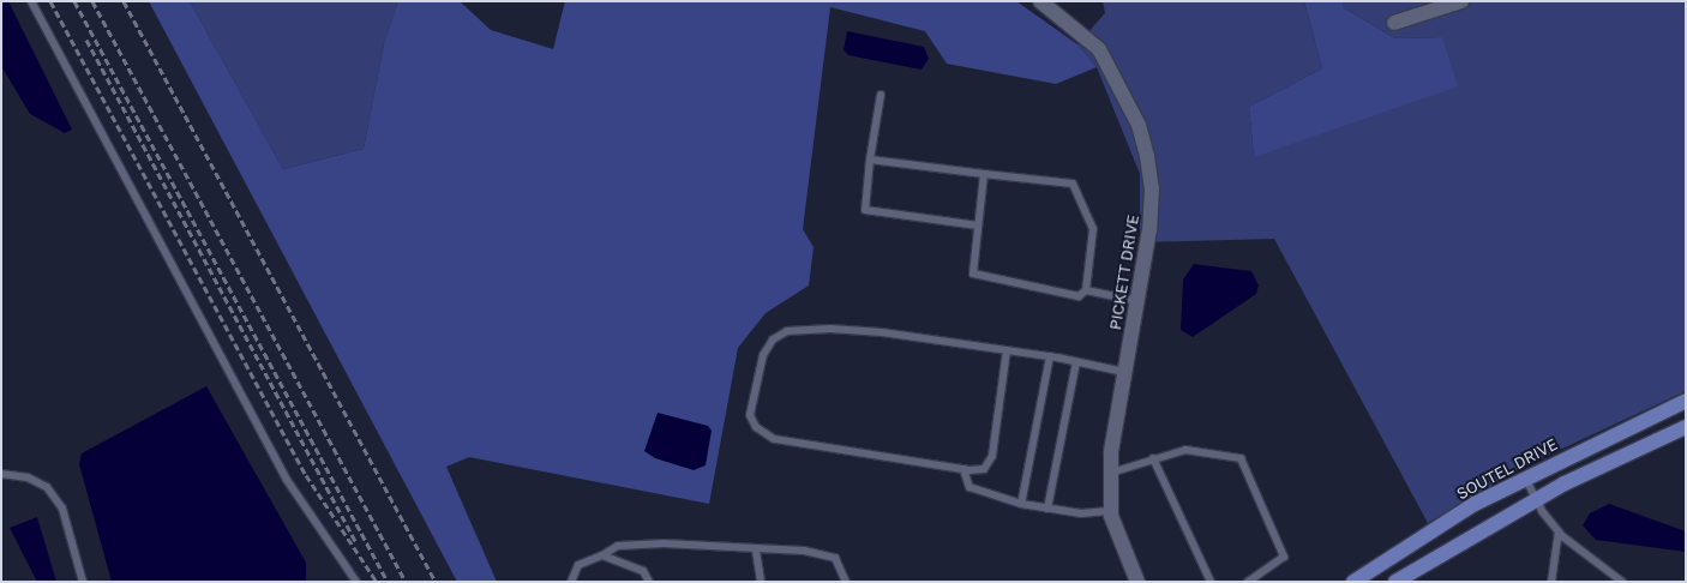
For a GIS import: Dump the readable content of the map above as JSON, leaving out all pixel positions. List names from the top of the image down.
{
  "streets": {
    "main road": ["SOUTEL DRIVE"],
    "street": ["PICKETT DRIVE"]
  }
}
